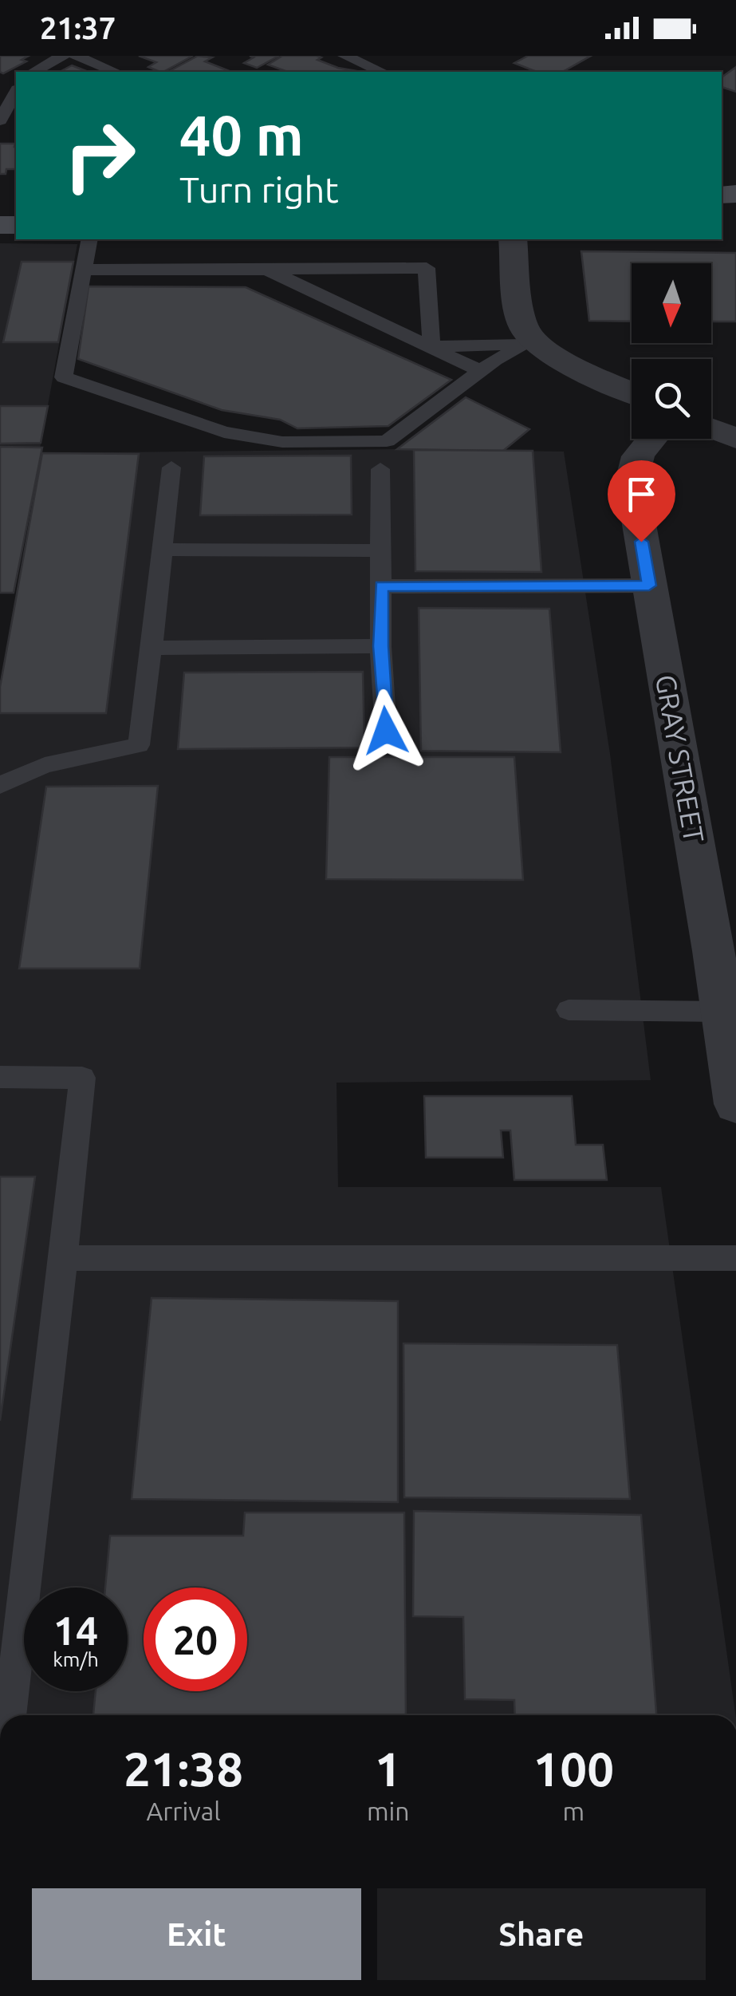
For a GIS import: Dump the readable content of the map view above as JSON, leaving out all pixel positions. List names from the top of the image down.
{
  "streets": {
    "street": ["GRAY STREET"]
  },
  "north": "bottom",
  "page": {
    "status": "21:37",
    "turn": ["40 m", "Turn right"],
    "speed": "14 km/h",
    "limit": "20",
    "eta": [
      "21:38",
      "Arrival",
      "1",
      "min",
      "100",
      "m"
    ],
    "buttons": ["Exit", "Share"]
  }
}
